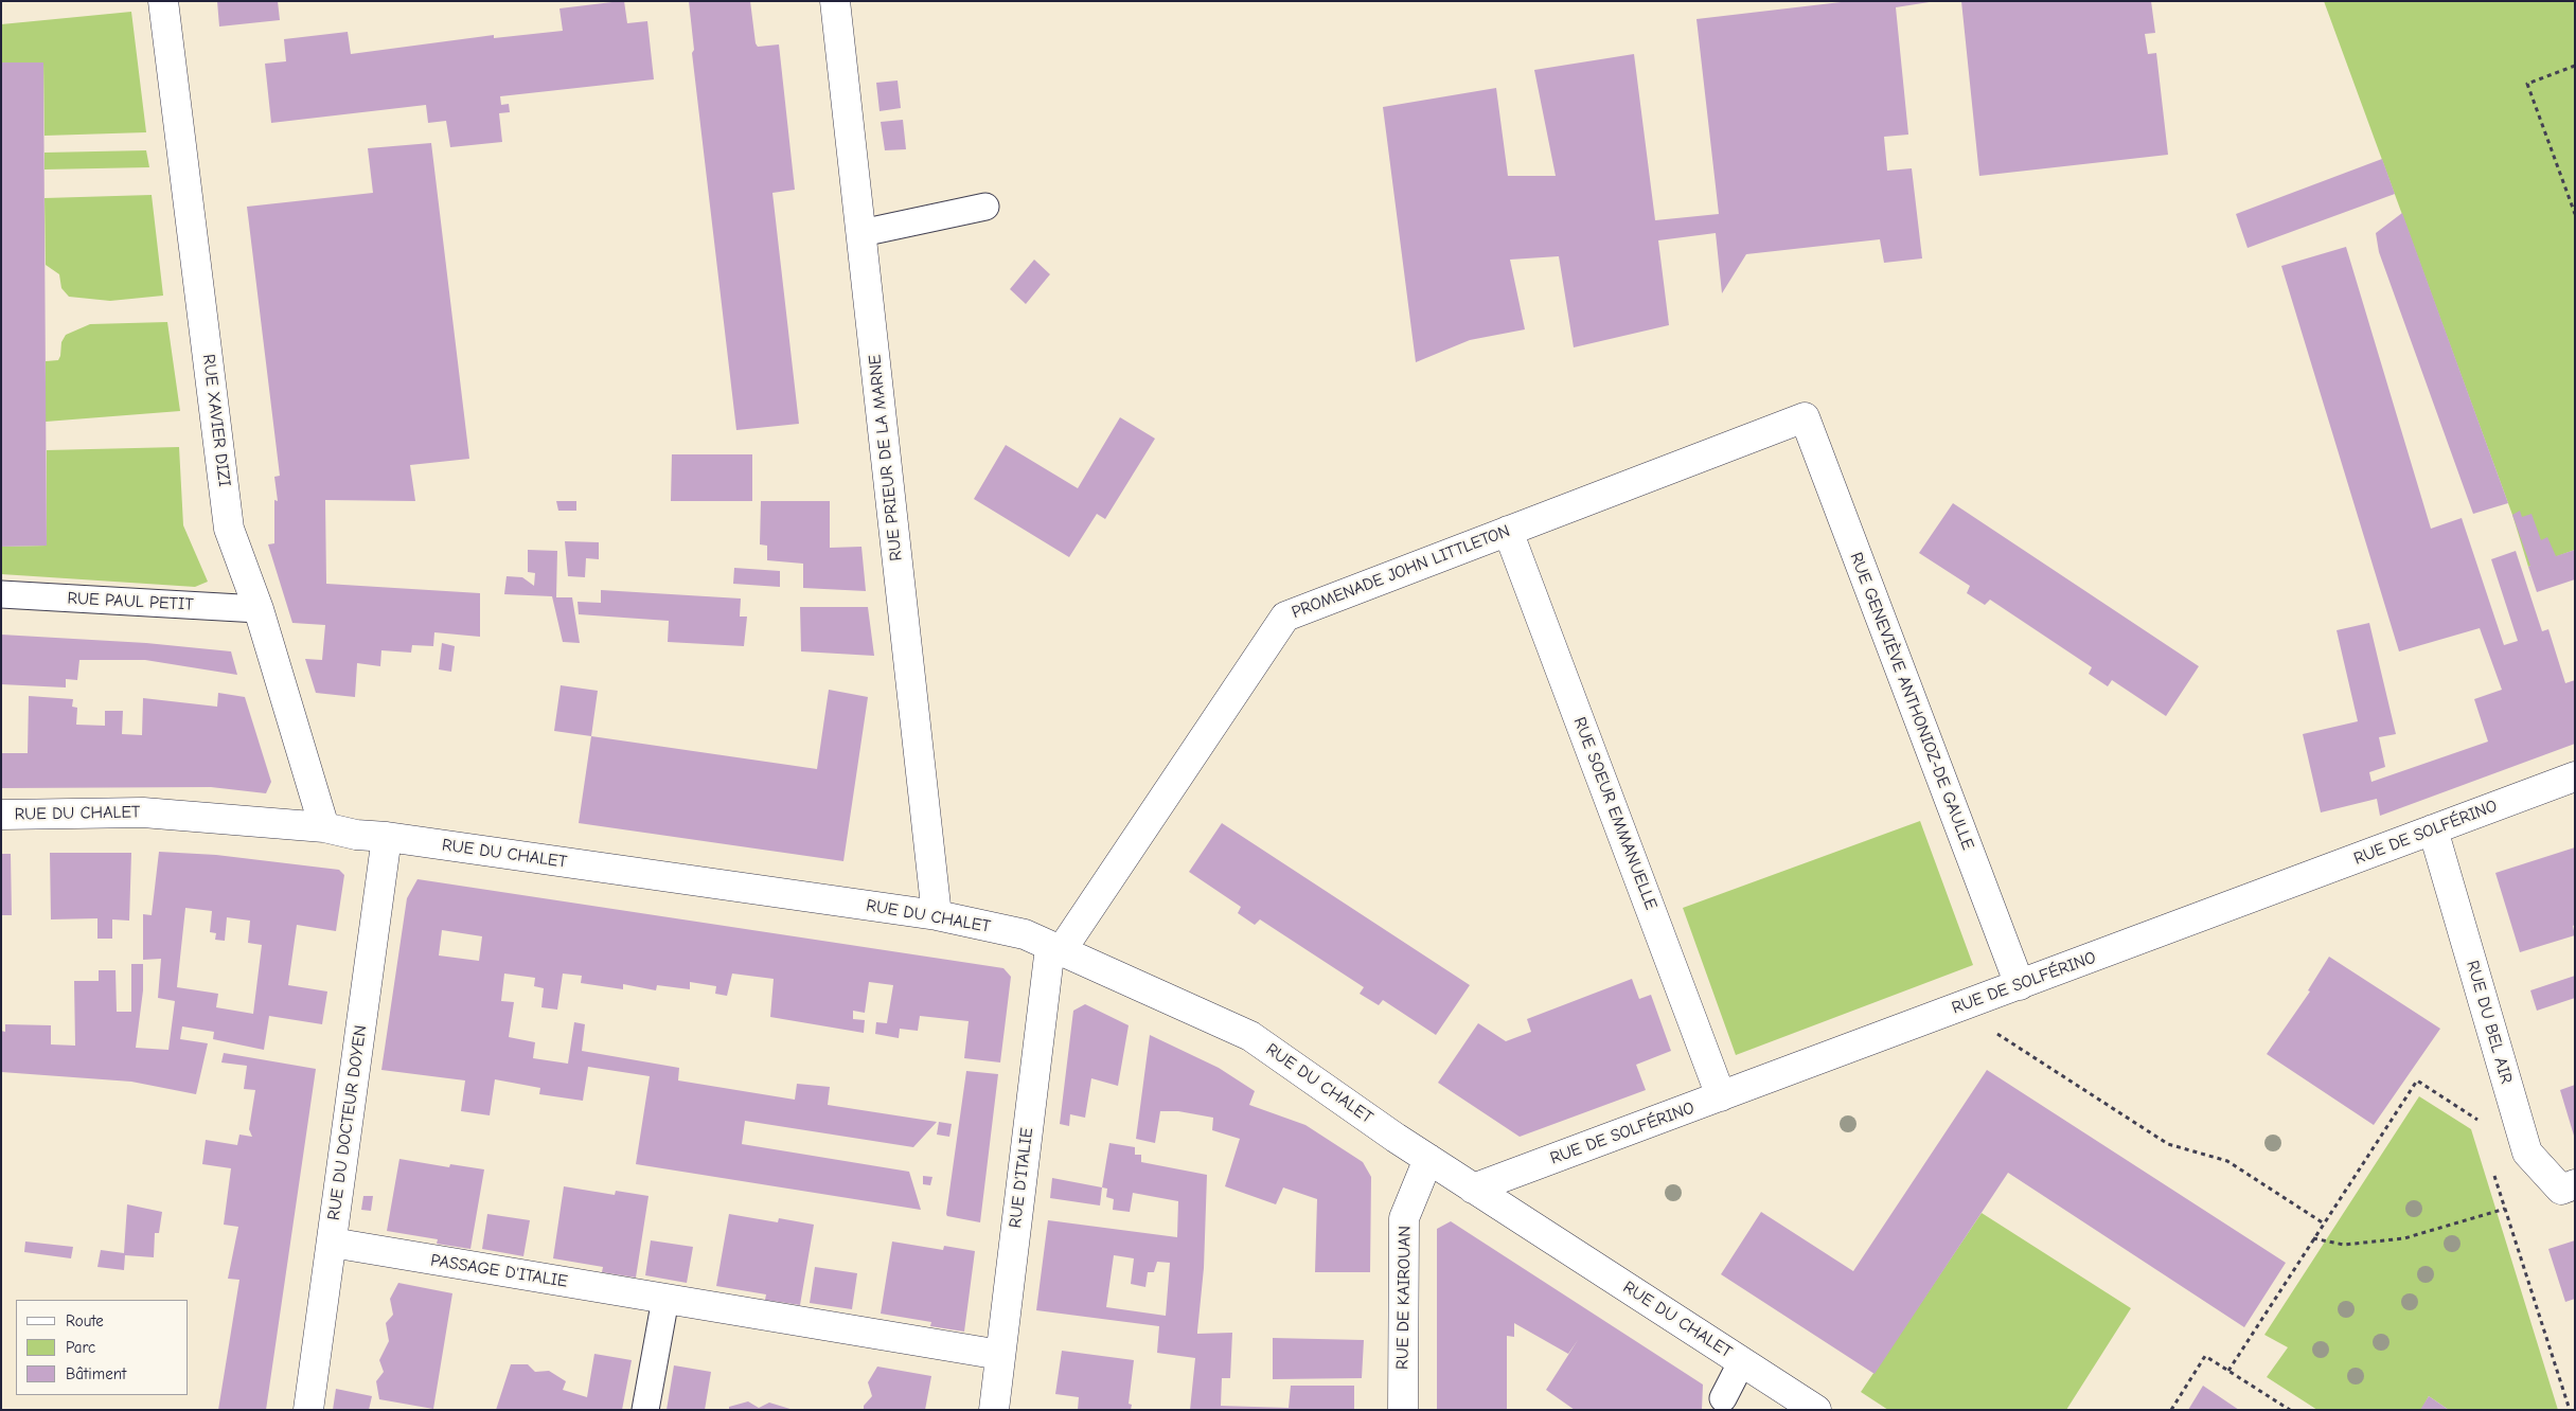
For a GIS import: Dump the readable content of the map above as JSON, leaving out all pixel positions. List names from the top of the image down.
{
  "streets": {
    "street": [
      "RUE XAVIER DIZI",
      "RUE PRIEUR DE LA MARNE",
      "PROMENADE JOHN LITTLETON",
      "RUE GENEVIÈVE ANTHONIOZ-DE GAULLE",
      "RUE DU CHALET",
      "RUE SOEUR EMMANUELLE",
      "RUE DE SOLFÉRINO",
      "RUE DU BEL AIR",
      "RUE DU DOCTEUR DOYEN",
      "RUE D'ITALIE",
      "PASSAGE D'ITALIE",
      "RUE DE KAIROUAN"
    ],
    "lane": ["RUE PAUL PETIT"]
  },
  "crossings": [
    ["RUE XAVIER DIZI", "RUE PAUL PETIT"],
    ["RUE XAVIER DIZI", "RUE DU CHALET"],
    ["RUE PRIEUR DE LA MARNE", "RUE DU CHALET"],
    ["PROMENADE JOHN LITTLETON", "RUE GENEVIÈVE ANTHONIOZ-DE GAULLE"],
    ["PROMENADE JOHN LITTLETON", "RUE DU CHALET"],
    ["PROMENADE JOHN LITTLETON", "RUE SOEUR EMMANUELLE"],
    ["PROMENADE JOHN LITTLETON", "RUE D'ITALIE"],
    ["RUE GENEVIÈVE ANTHONIOZ-DE GAULLE", "RUE DE SOLFÉRINO"],
    ["RUE DU CHALET", "RUE DE SOLFÉRINO"],
    ["RUE DU CHALET", "RUE DU DOCTEUR DOYEN"],
    ["RUE DU CHALET", "RUE D'ITALIE"],
    ["RUE DU CHALET", "RUE DE KAIROUAN"],
    ["RUE SOEUR EMMANUELLE", "RUE DE SOLFÉRINO"],
    ["RUE DE SOLFÉRINO", "RUE DU BEL AIR"],
    ["RUE DU DOCTEUR DOYEN", "PASSAGE D'ITALIE"],
    ["RUE D'ITALIE", "PASSAGE D'ITALIE"]
  ],
  "legend": ["Route", "Parc", "Bâtiment"]
}
